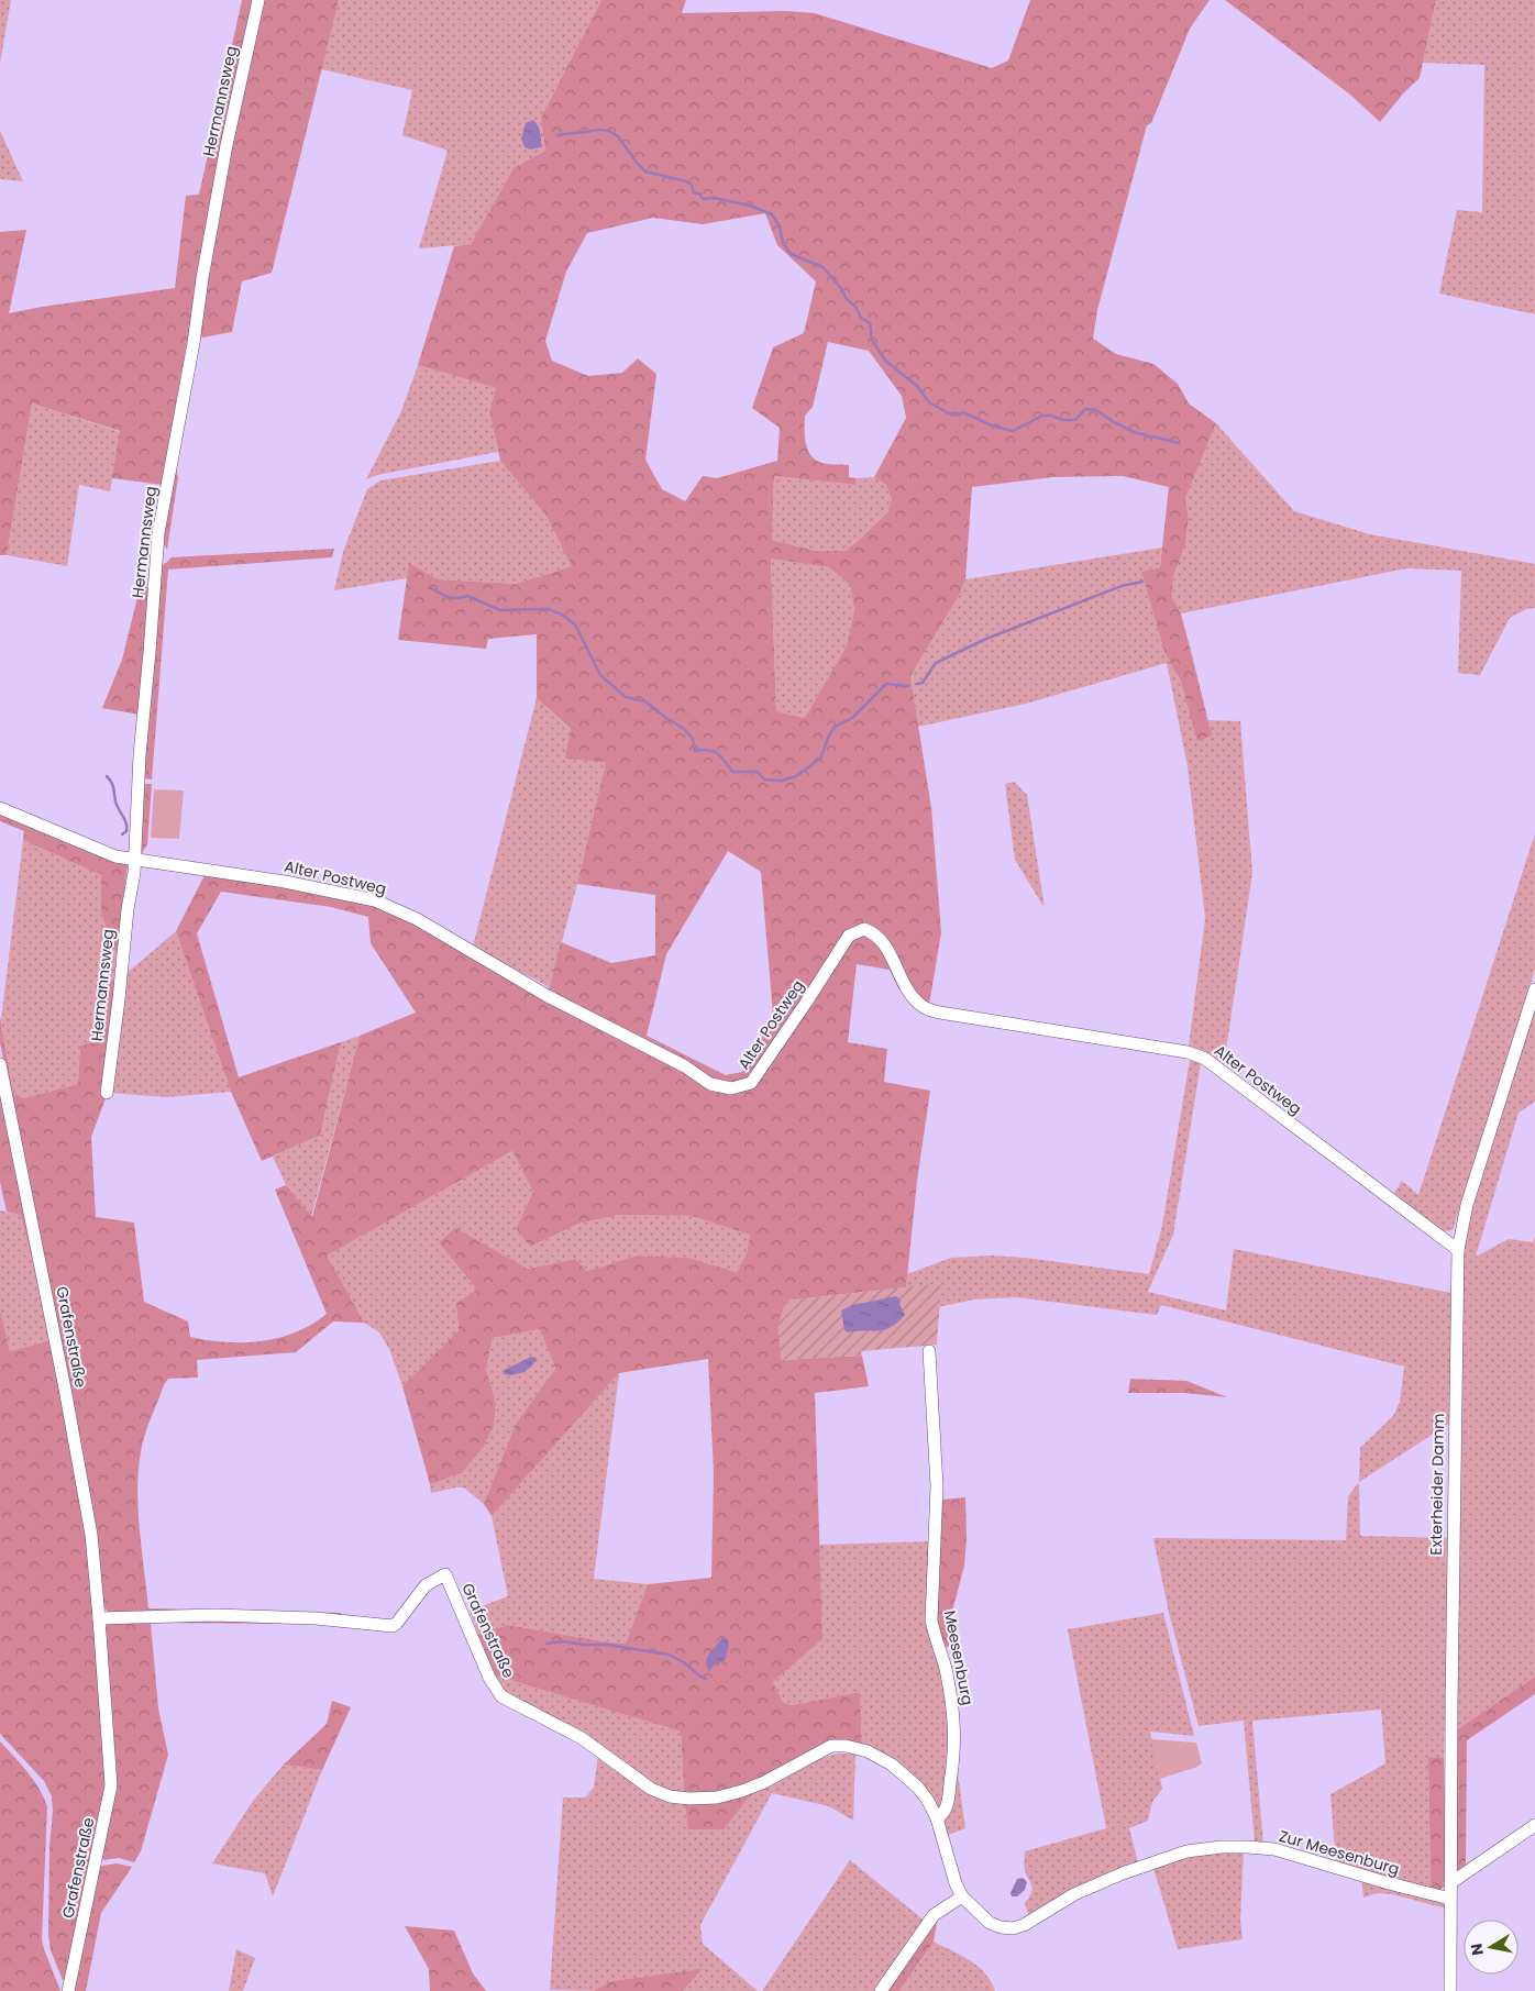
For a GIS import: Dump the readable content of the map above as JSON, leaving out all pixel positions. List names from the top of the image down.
{
  "streets": {
    "street": [
      "Hermannsweg",
      "Alter Postweg",
      "Grafenstraße",
      "Exterheider Damm",
      "Meesenburg",
      "Zur Meesenburg"
    ]
  },
  "crossings": [
    ["Hermannsweg", "Alter Postweg"],
    ["Alter Postweg", "Exterheider Damm"],
    ["Grafenstraße", "Meesenburg"],
    ["Exterheider Damm", "Zur Meesenburg"]
  ],
  "north": "left"
}
